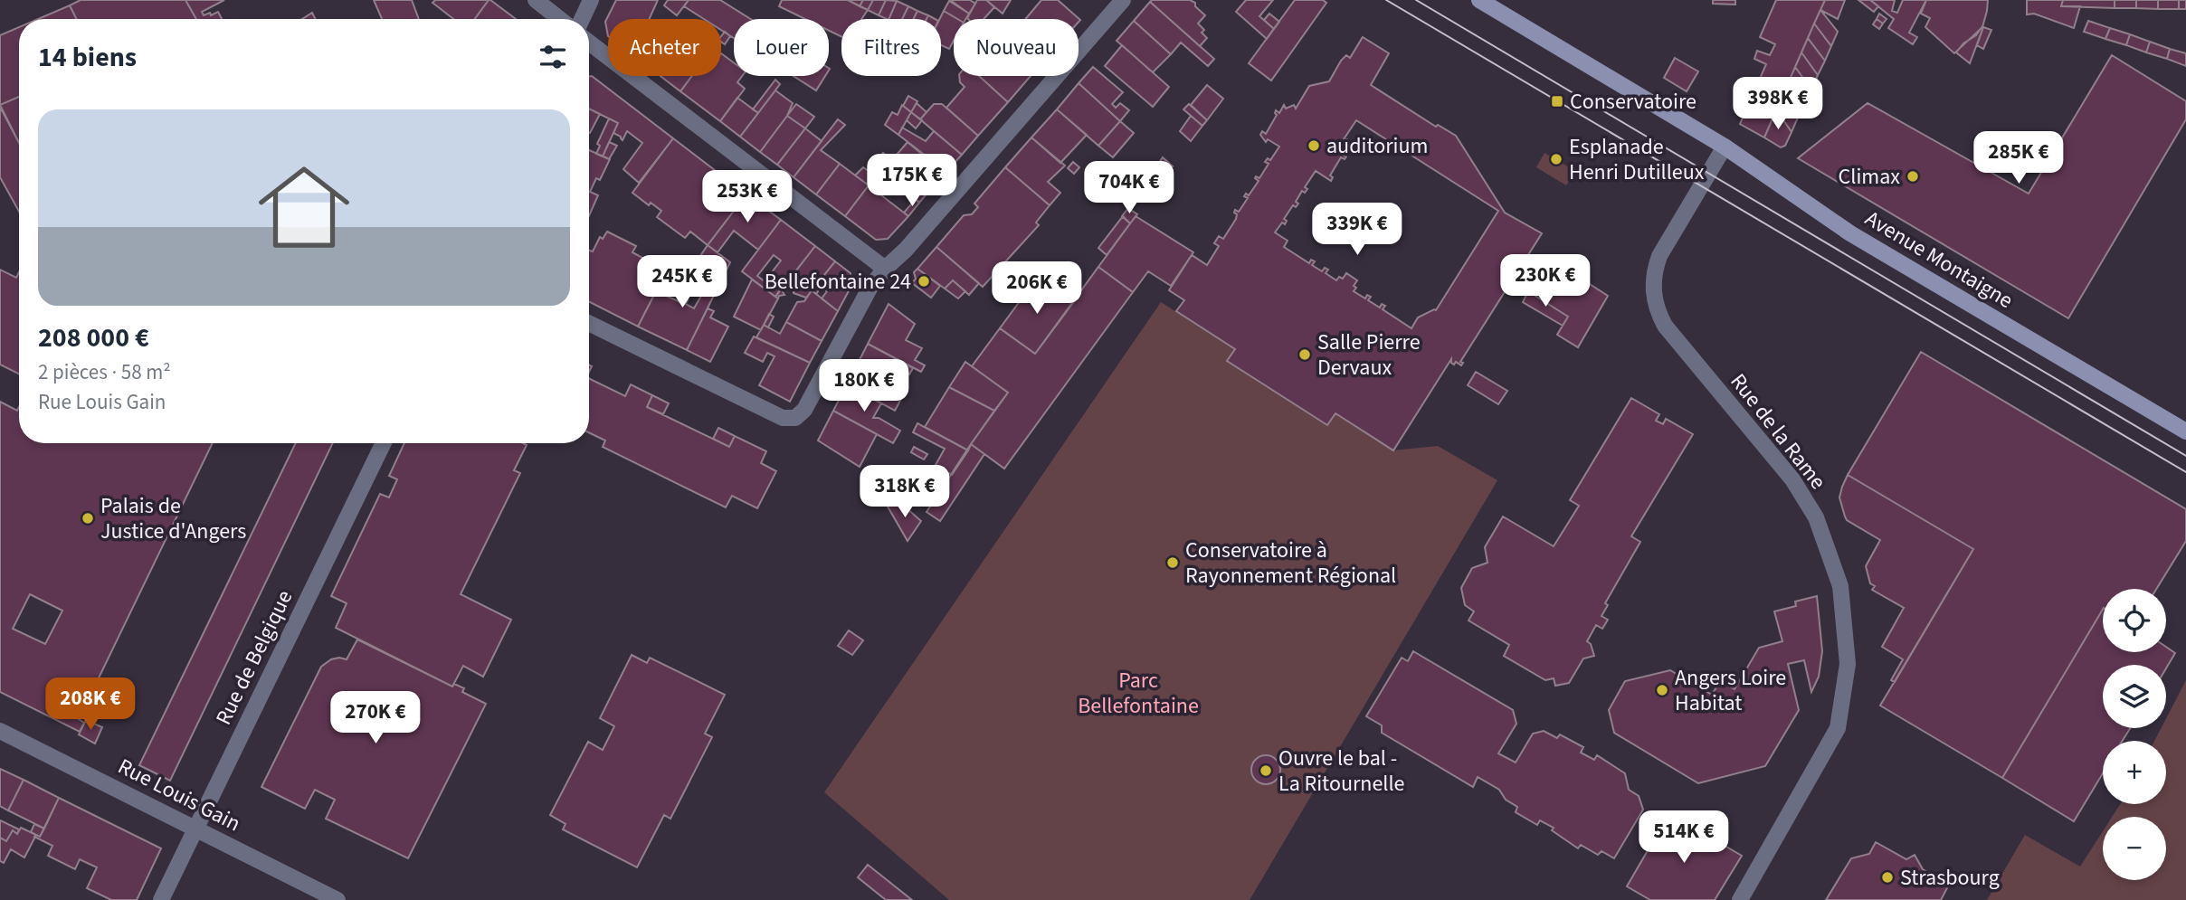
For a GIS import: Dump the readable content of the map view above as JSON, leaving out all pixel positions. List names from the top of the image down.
{
  "streets": {
    "main road": ["Avenue Montaigne"],
    "street": ["Rue de la Rame", "Rue de Belgique", "Rue Louis Gain"]
  },
  "crossings": [
    ["Avenue Montaigne", "Rue de la Rame"],
    ["Rue de Belgique", "Rue Louis Gain"]
  ],
  "parks": ["Parc Bellefontaine"],
  "places": {
    "transit": ["Conservatoire"],
    "other": [
      "auditorium",
      "Esplanade Henri Dutilleux",
      "Climax",
      "Bellefontaine 24",
      "Salle Pierre Dervaux",
      "Palais de Justice d'Angers",
      "Conservatoire à Rayonnement Régional",
      "Angers Loire Habitat",
      "Ouvre le bal - La Ritournelle",
      "Strasbourg"
    ]
  },
  "page": {
    "chip": [
      "Acheter",
      "Louer",
      "Filtres",
      "Nouveau"
    ],
    "heading": "14 biens",
    "price": [
      "398K €",
      "285K €",
      "175K €",
      "704K €",
      "253K €",
      "339K €",
      "230K €",
      "245K €",
      "206K €",
      "180K €",
      "318K €",
      "208K €",
      "270K €",
      "514K €"
    ],
    "list": [
      {
        "name": "208 000 €",
        "note": "2 pièces · 58 m² · Rue Louis Gain"
      }
    ],
    "map_buttons": ["+", "−"]
  }
}
